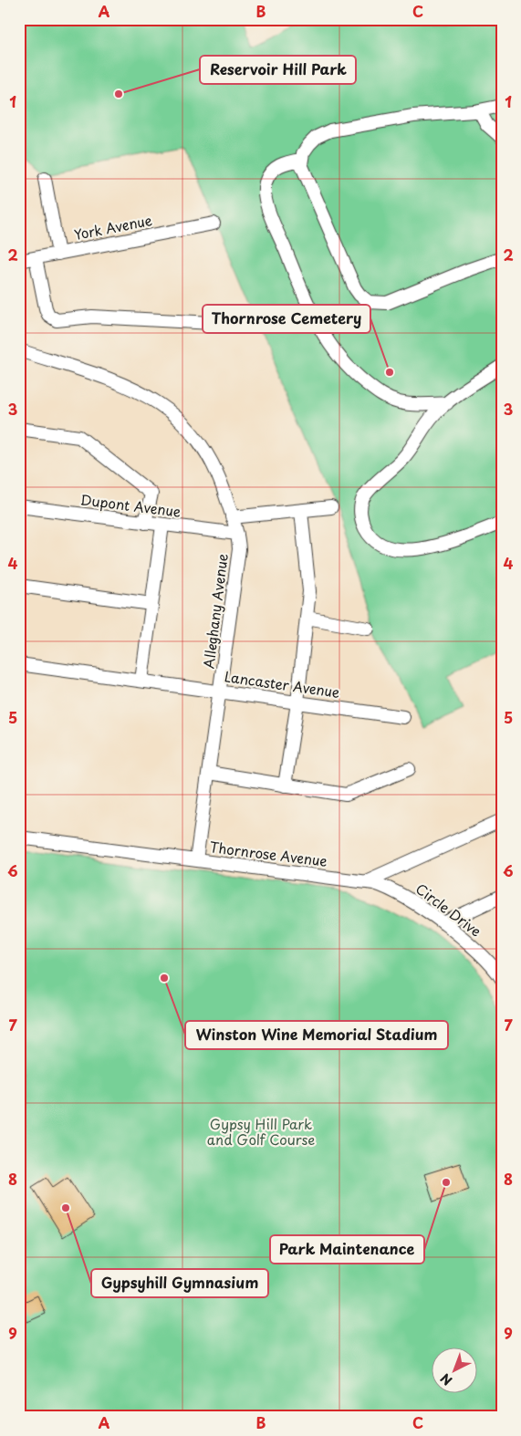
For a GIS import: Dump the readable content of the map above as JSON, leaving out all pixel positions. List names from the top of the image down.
{
  "streets": {
    "street": [
      "York Avenue",
      "Dupont Avenue",
      "Alleghany Avenue",
      "Lancaster Avenue",
      "Thornrose Avenue",
      "Circle Drive"
    ]
  },
  "crossings": [
    ["Dupont Avenue", "Alleghany Avenue"],
    ["Alleghany Avenue", "Lancaster Avenue"],
    ["Alleghany Avenue", "Thornrose Avenue"],
    ["Thornrose Avenue", "Circle Drive"]
  ],
  "parks": ["Gypsy Hill Park and Golf Course"],
  "places": [
    "Reservoir Hill Park",
    "Thornrose Cemetery",
    "Winston Wine Memorial Stadium",
    "Park Maintenance",
    "Gypsyhill Gymnasium"
  ],
  "north": "bottom left",
  "grid": {
    "columns": ["A", "B", "C"],
    "rows": [
      "1",
      "2",
      "3",
      "4",
      "5",
      "6",
      "7",
      "8",
      "9"
    ]
  }
}
